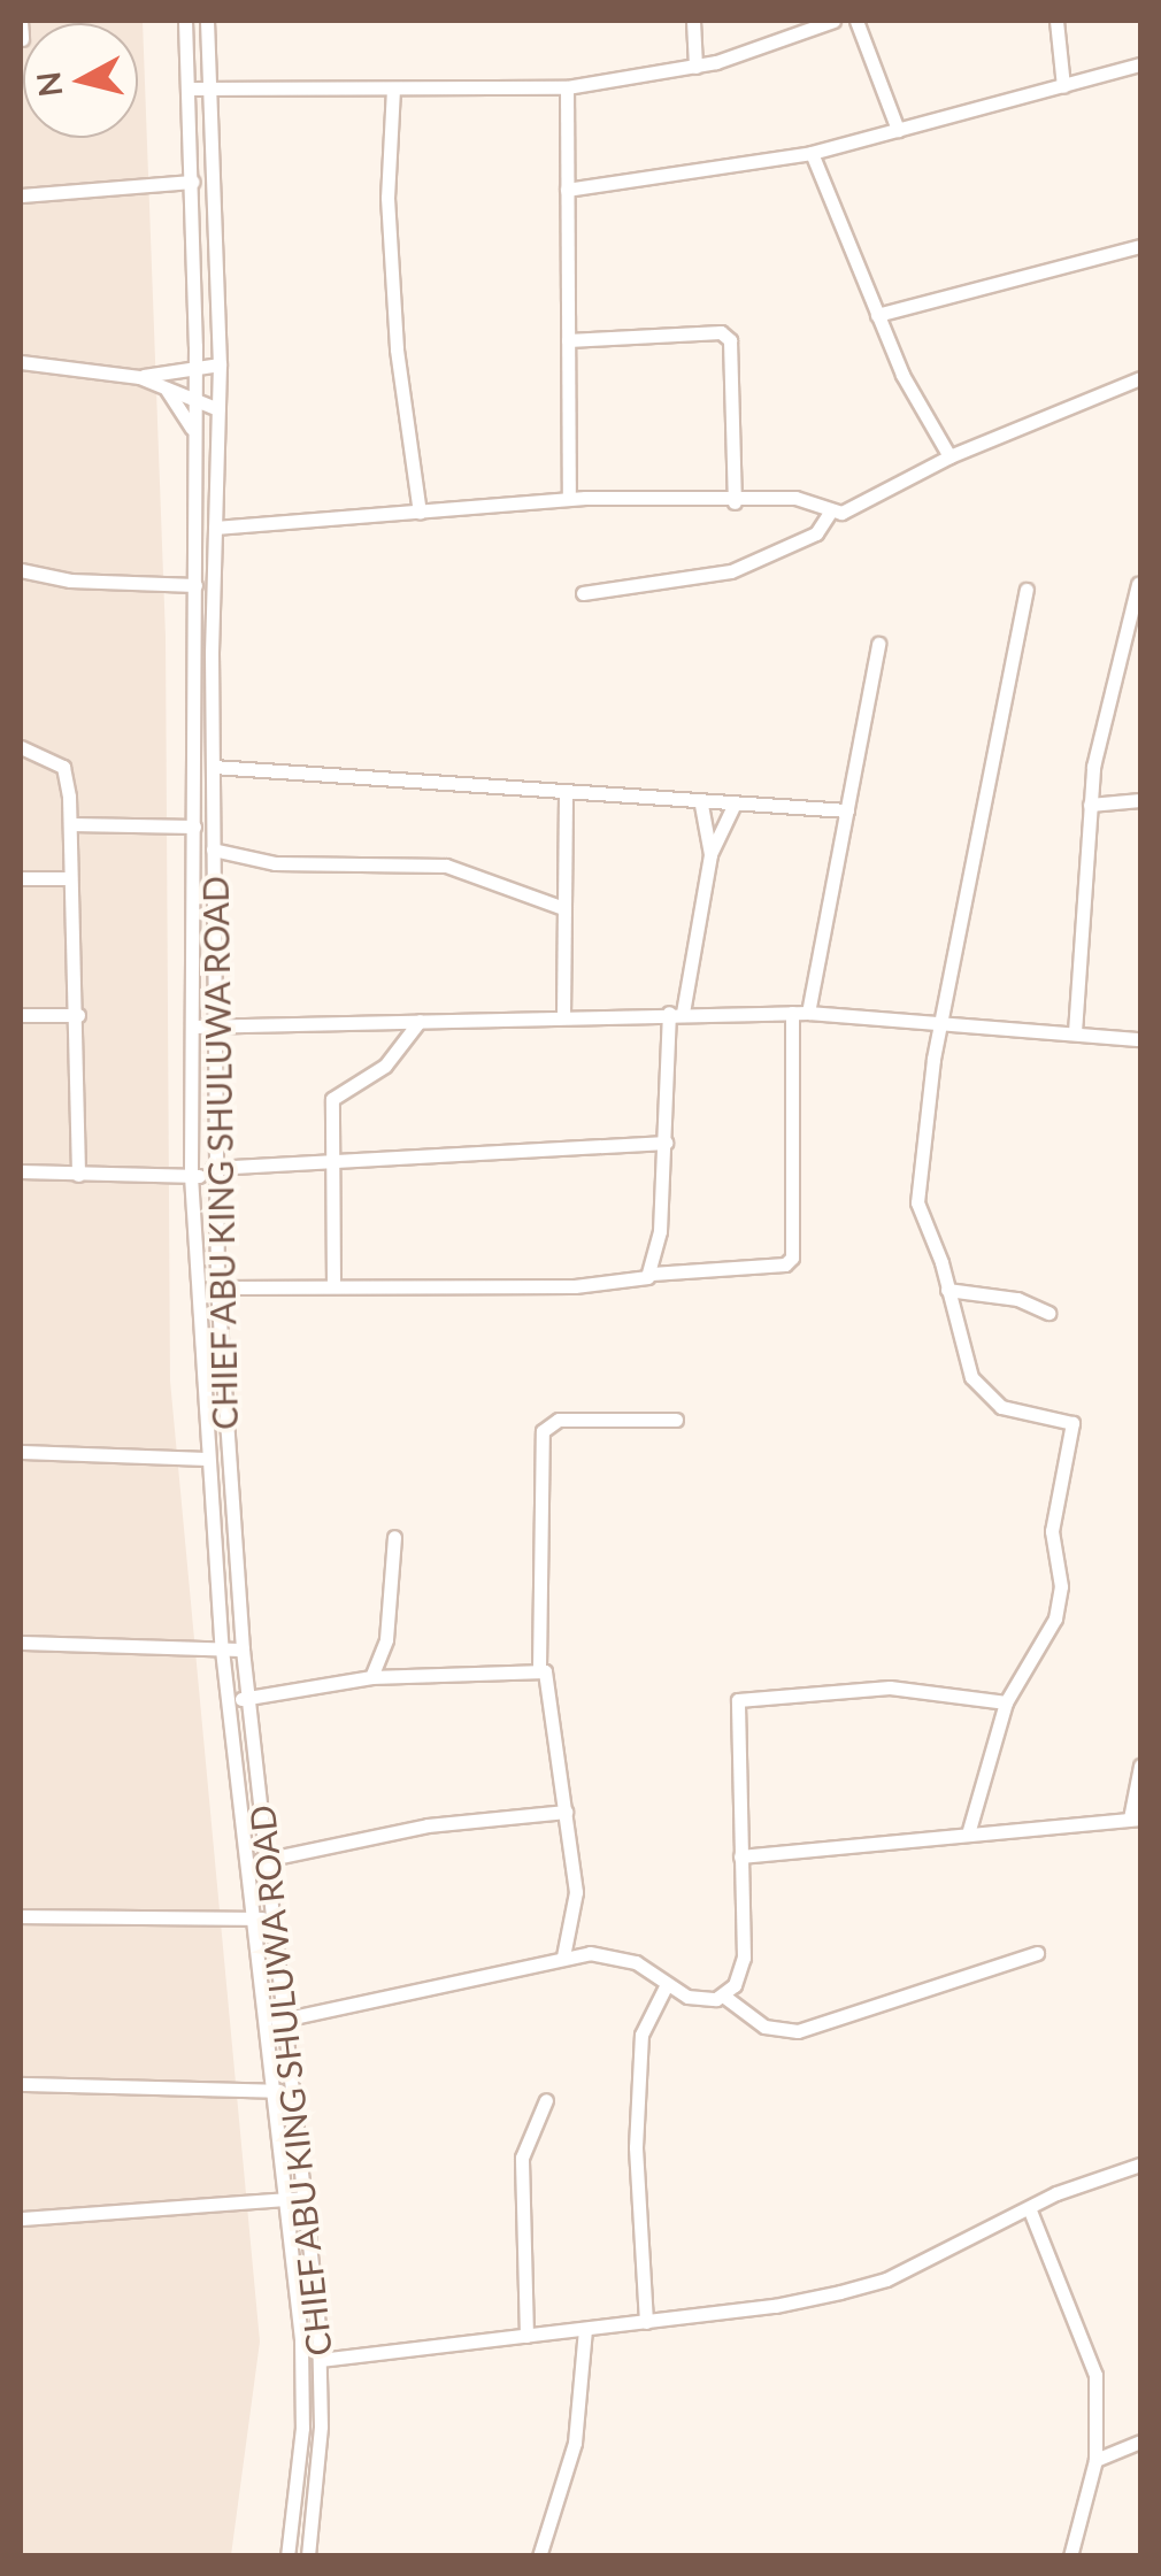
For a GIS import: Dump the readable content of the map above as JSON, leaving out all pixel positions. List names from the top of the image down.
{
  "streets": {
    "street": ["CHIEF ABU KING SHULUWA ROAD"]
  },
  "north": "left"
}
